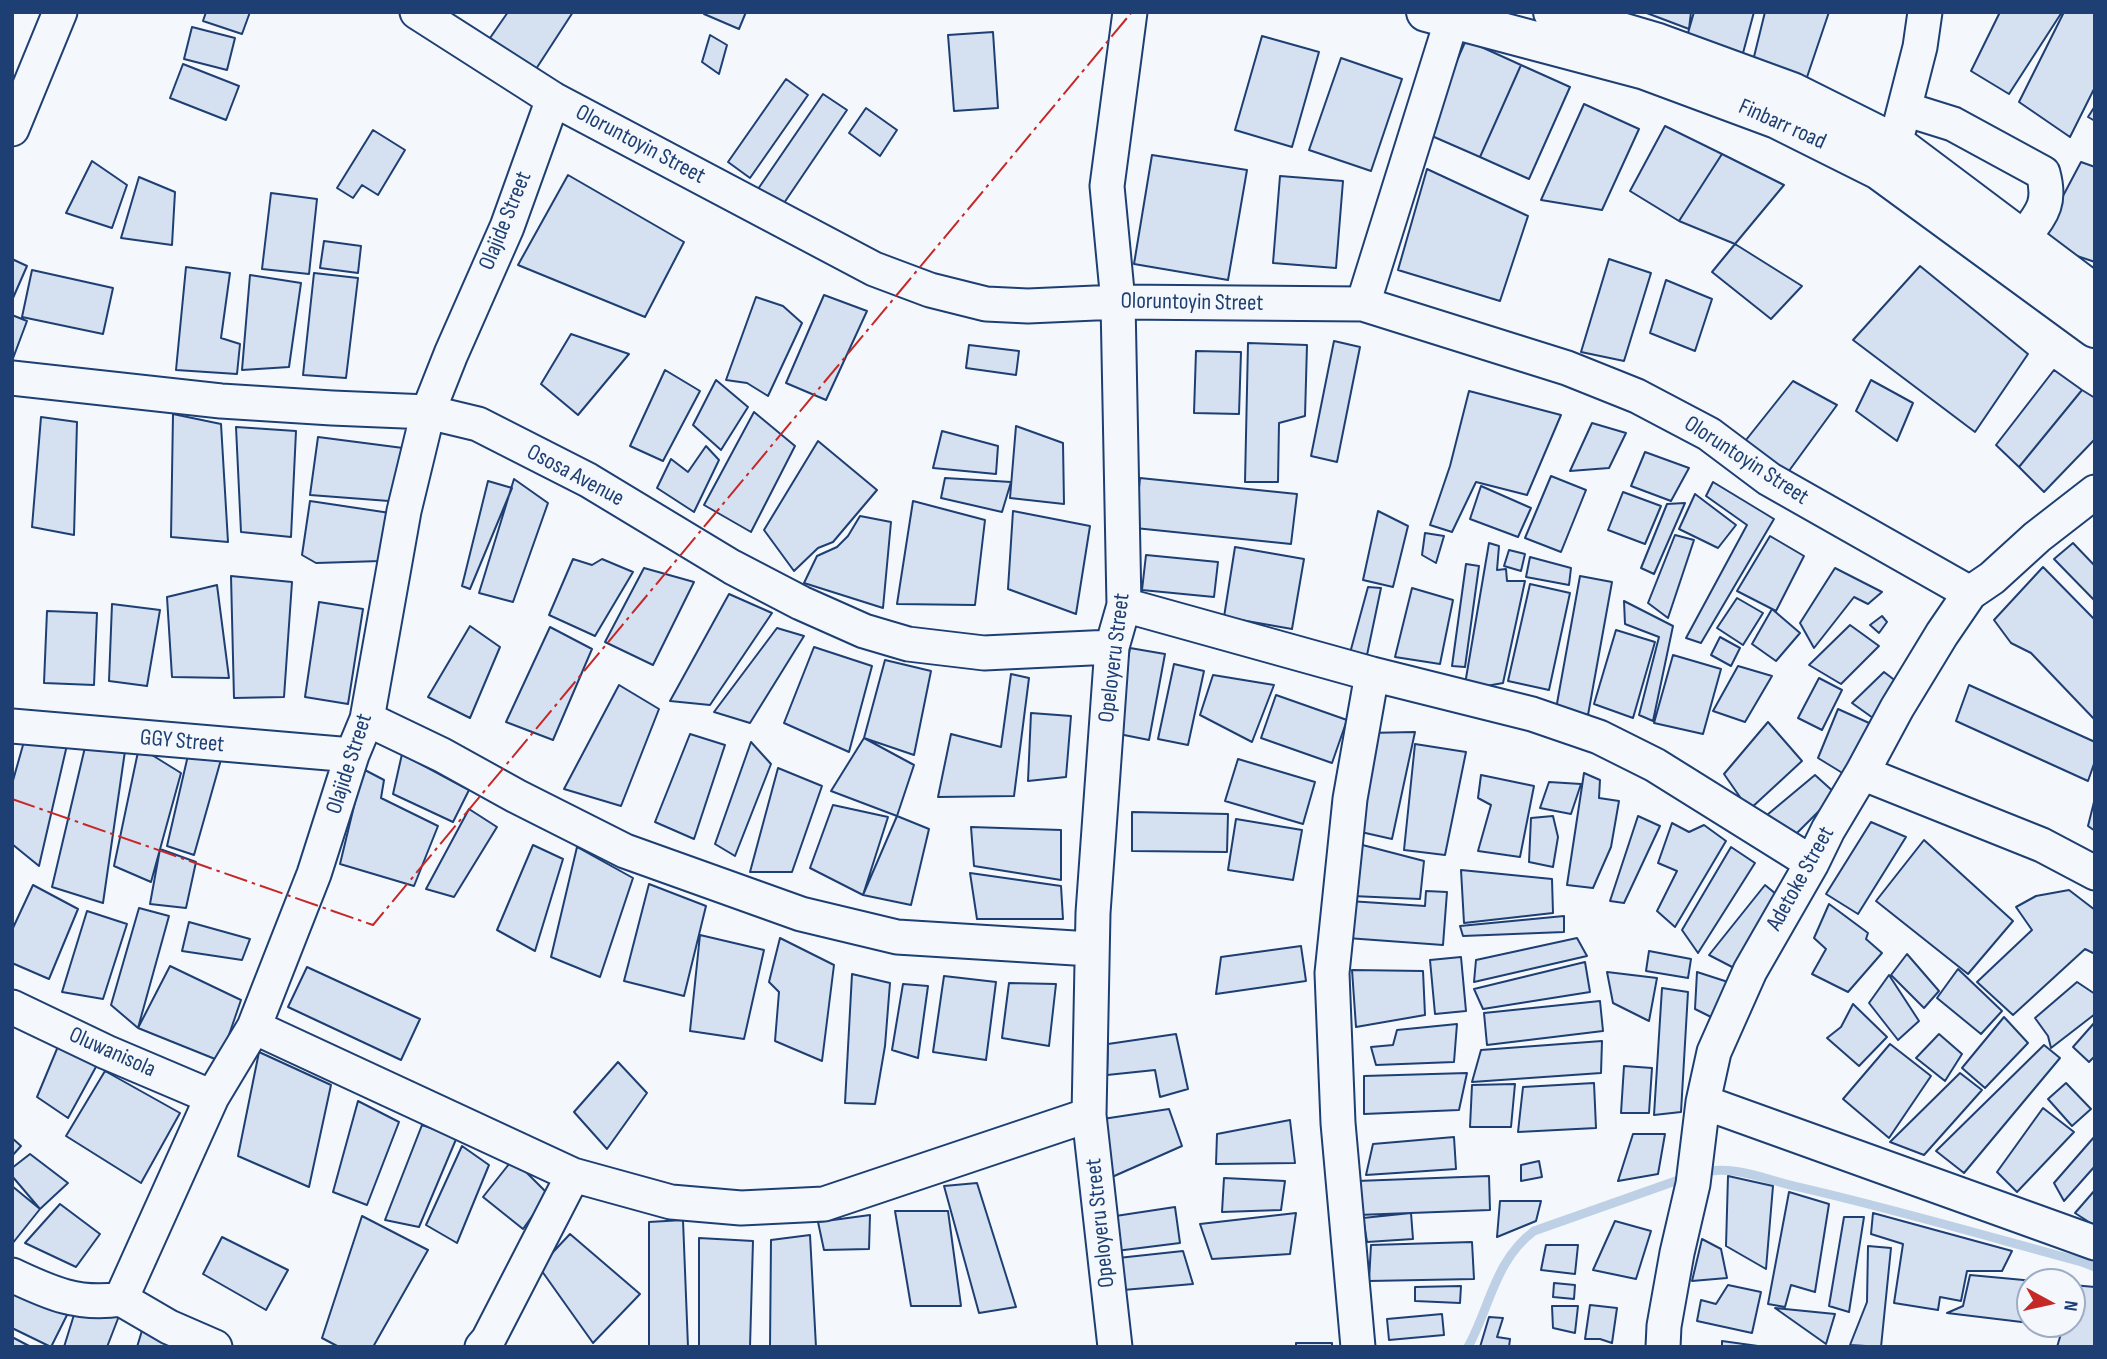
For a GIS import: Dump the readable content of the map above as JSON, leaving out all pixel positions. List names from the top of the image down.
{
  "streets": {
    "main road": ["Finbarr road"],
    "street": [
      "Oloruntoyin Street",
      "Olajide Street",
      "Ososa Avenue",
      "Opeloyeru Street",
      "GGY Street",
      "Adetoke Street",
      "Oluwanisola"
    ]
  },
  "crossings": [
    ["Oloruntoyin Street", "Olajide Street"],
    ["Oloruntoyin Street", "Opeloyeru Street"],
    ["Oloruntoyin Street", "Adetoke Street"],
    ["Olajide Street", "Ososa Avenue"],
    ["Olajide Street", "GGY Street"],
    ["Olajide Street", "Oluwanisola"],
    ["Ososa Avenue", "Opeloyeru Street"]
  ],
  "north": "right"
}
